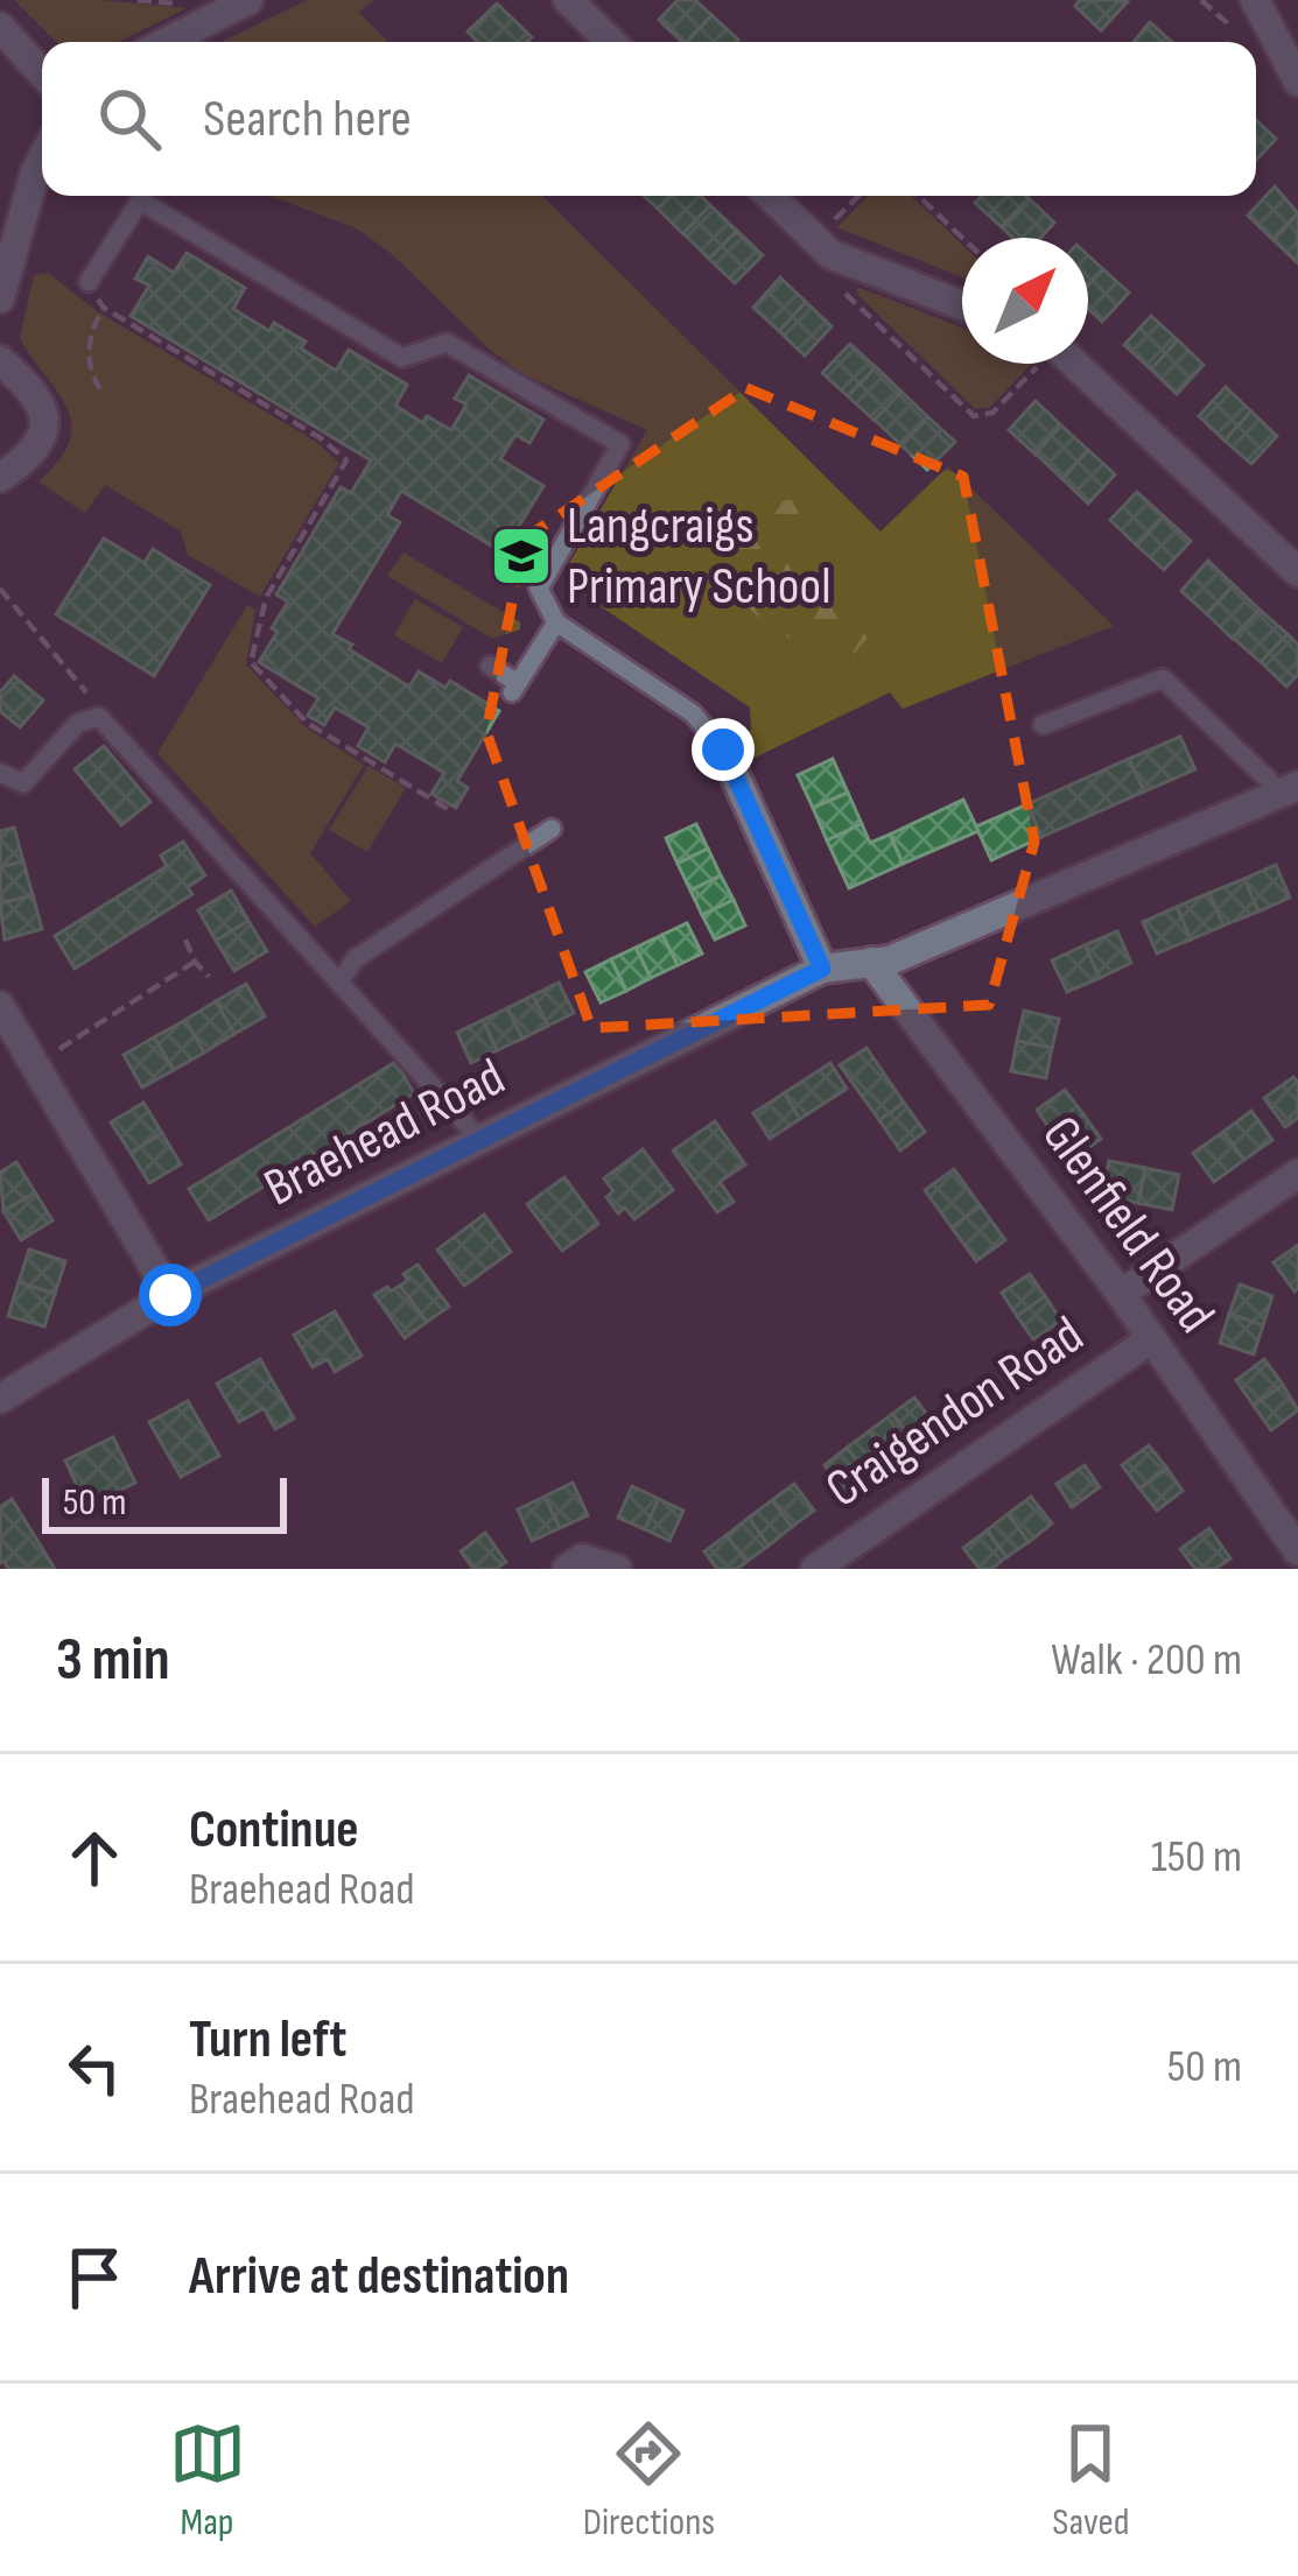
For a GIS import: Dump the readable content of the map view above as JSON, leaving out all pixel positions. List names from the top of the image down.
{
  "streets": {
    "street": ["Braehead Road", "Glenfield Road", "Craigendon Road"]
  },
  "crossings": [
    ["Braehead Road", "Glenfield Road"],
    ["Glenfield Road", "Craigendon Road"]
  ],
  "places": {
    "school or university": ["Langcraigs Primary School"]
  },
  "scale_bar": "50 m",
  "north": "top right",
  "page": {
    "search": "Search here",
    "scale": "50 m",
    "heading": ["3 min", "Walk · 200 m"],
    "list": [
      ["Continue", "Braehead Road", "150 m"],
      ["Turn left", "Braehead Road", "50 m"],
      "Arrive at destination"
    ],
    "nav": ["Map", "Directions", "Saved"]
  }
}
